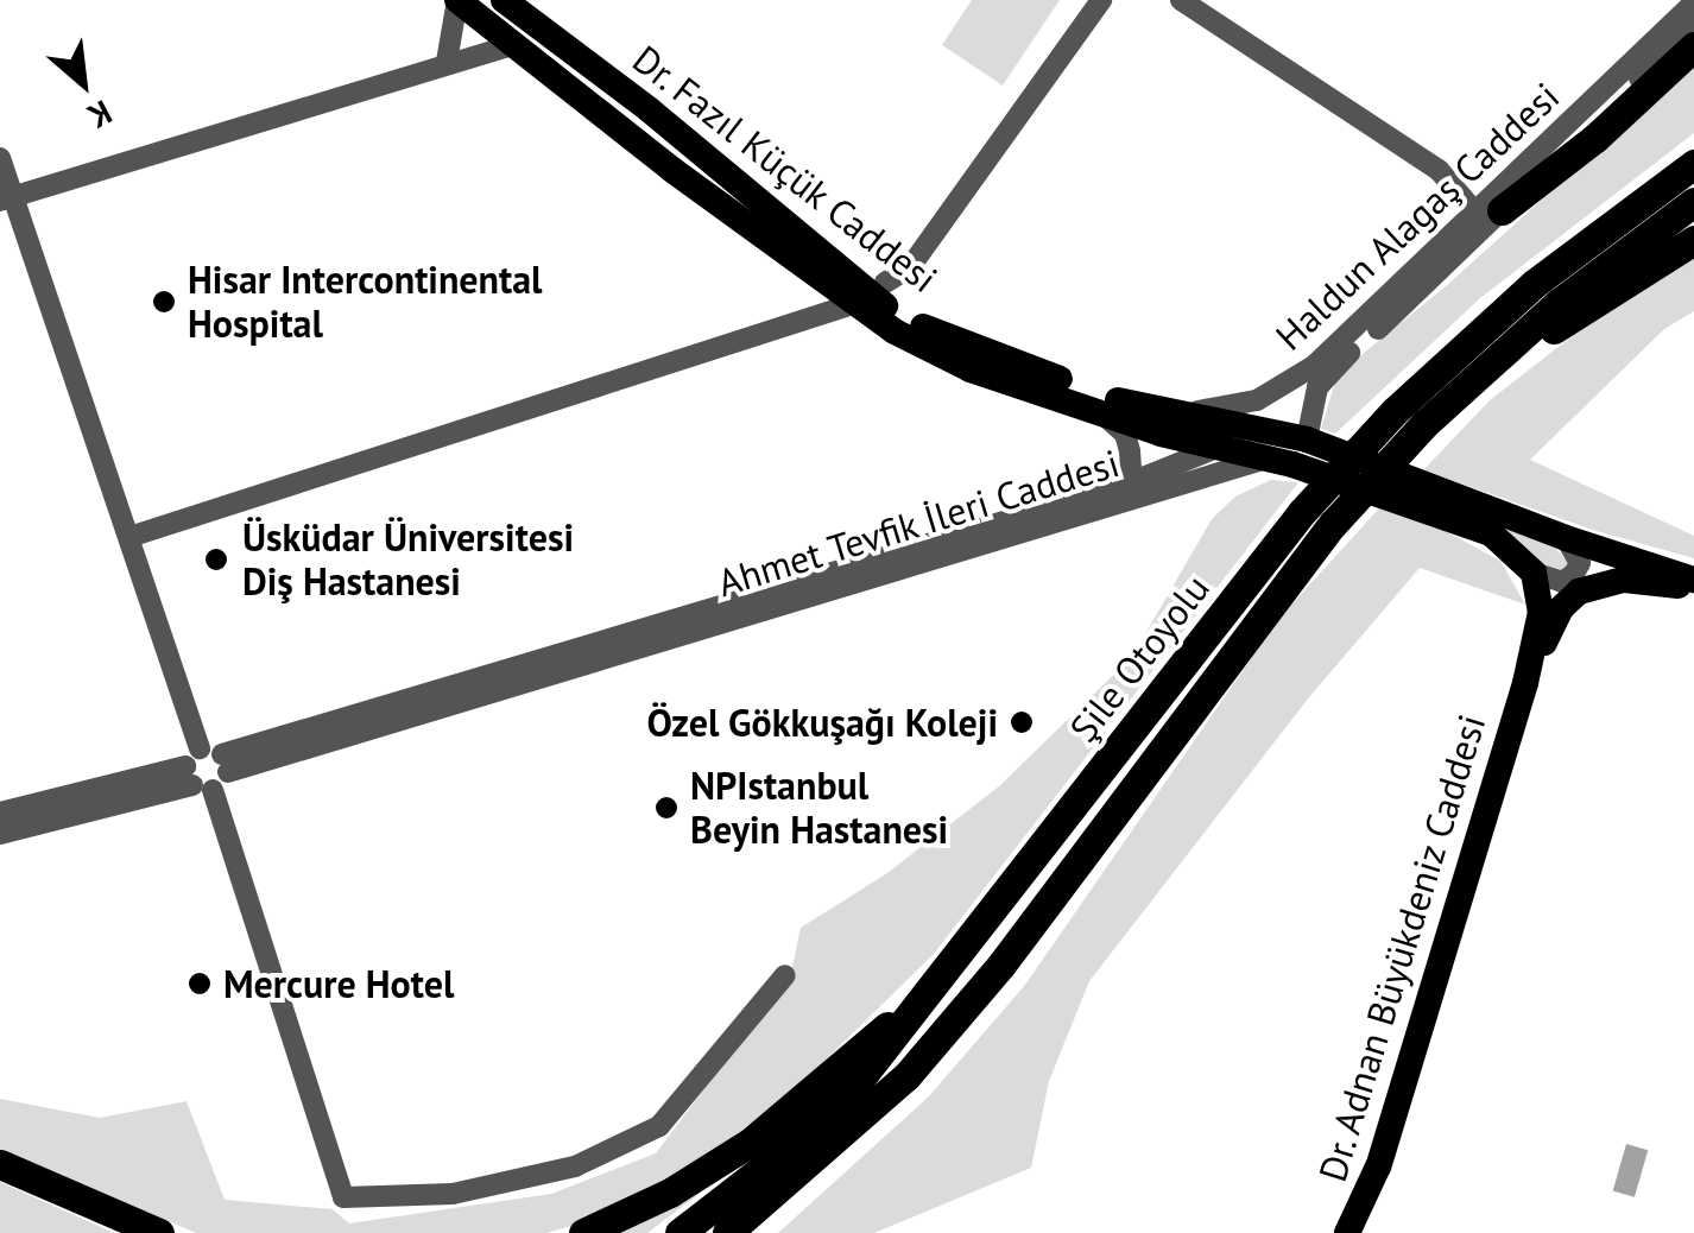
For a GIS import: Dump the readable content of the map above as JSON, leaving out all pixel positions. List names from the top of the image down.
{
  "streets": {
    "highway": ["Şile Otoyolu"],
    "main road": ["Dr. Fazıl Küçük Caddesi", "Dr. Adnan Büyükdeniz Caddesi"],
    "street": ["Haldun Alagaş Caddesi", "Ahmet Tevfik İleri Caddesi"]
  },
  "crossings": [
    ["Dr. Fazıl Küçük Caddesi", "Haldun Alagaş Caddesi"],
    ["Dr. Fazıl Küçük Caddesi", "Ahmet Tevfik İleri Caddesi"]
  ],
  "places": [
    "Hisar Intercontinental Hospital",
    "Üsküdar Üniversitesi Diş Hastanesi",
    "Özel Gökkuşağı Koleji",
    "NPIstanbul Beyin Hastanesi",
    "Mercure Hotel"
  ],
  "north": "bottom right"
}
